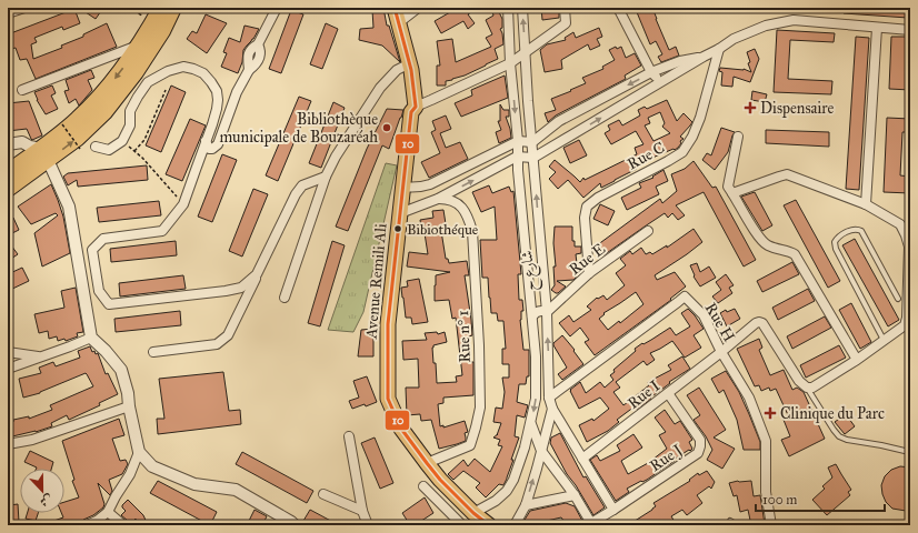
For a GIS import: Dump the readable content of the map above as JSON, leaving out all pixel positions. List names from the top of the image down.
{
  "streets": {
    "main road": ["Avenue Remili Ali"],
    "street": [
      "Rue C",
      "Rue E",
      "شارع ح",
      "Rue H",
      "Rue n° 1",
      "Rue I",
      "Rue J"
    ]
  },
  "crossings": [
    ["Rue C", "Rue E"],
    ["Rue E", "شارع ح"],
    ["شارع ح", "Rue H"],
    ["شارع ح", "Rue I"],
    ["شارع ح", "Rue J"],
    ["Avenue Remili Ali", "Rue n° 1"],
    ["Rue H", "Rue I"],
    ["Rue I", "Rue J"]
  ],
  "places": {
    "health": ["Dispensaire", "Clinique du Parc"],
    "other": ["Bibliothèque municipale de Bouzaréah", "Bibiothéque"]
  },
  "lines": ["transit line 10"],
  "scale_bar": "100 m",
  "north": "bottom"
}
